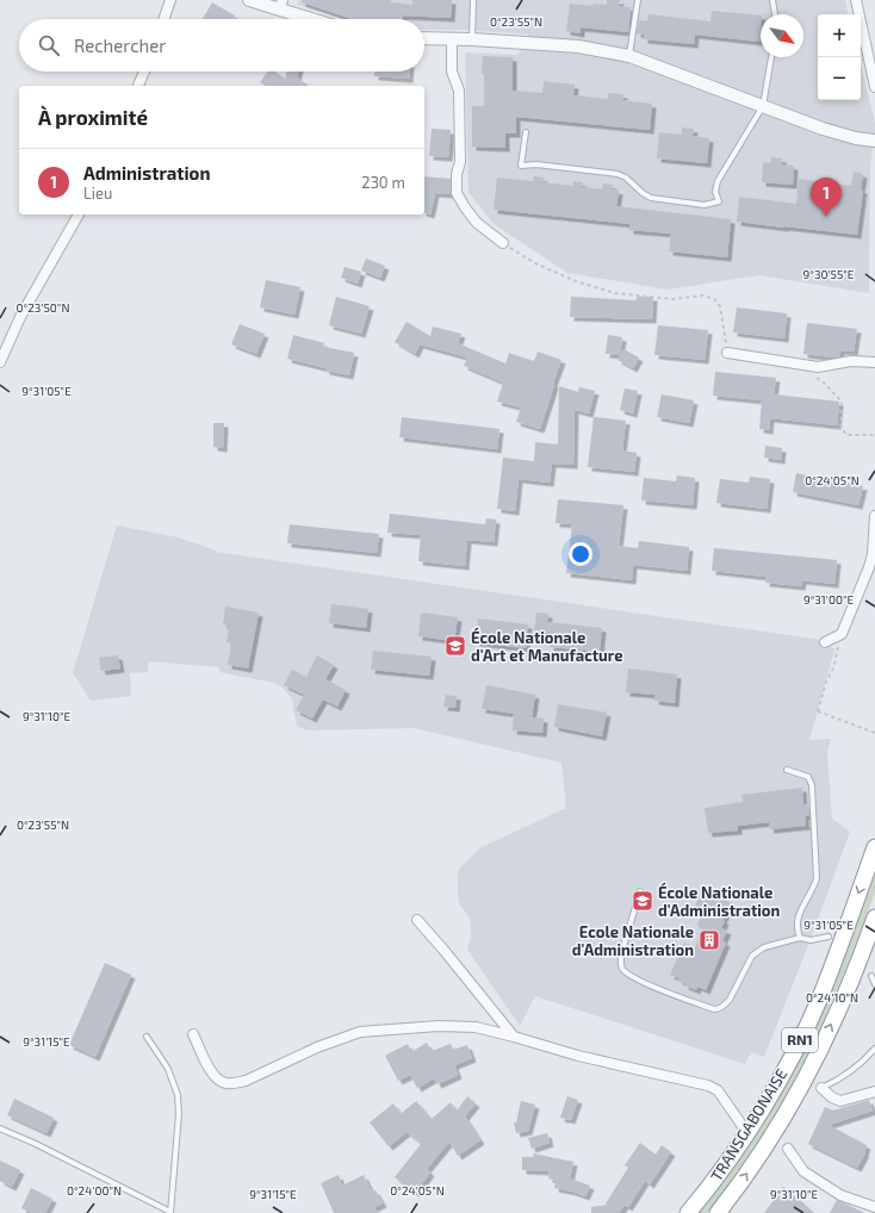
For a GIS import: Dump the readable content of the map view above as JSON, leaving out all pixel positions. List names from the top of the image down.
{
  "streets": {
    "highway": ["RN1", "TRANSGABONAISE"]
  },
  "places": {
    "school or university": ["École Nationale d'Art et Manufacture", "École Nationale d'Administration"],
    "building": ["Ecole Nationale d'Administration"]
  },
  "north": "bottom right",
  "page": {
    "map_buttons": ["+", "−"],
    "search": "Rechercher",
    "heading": "À proximité",
    "list": [
      {
        "mark": "1",
        "name": "Administration",
        "note": "Lieu",
        "value": "230 m"
      }
    ],
    "pins": "1"
  },
  "coordinates": [
    "0°23'55\"N",
    "9°30'55\"E",
    "0°23'50\"N",
    "9°31'05\"E",
    "0°24'05\"N",
    "9°31'00\"E",
    "9°31'10\"E",
    "0°24'10\"N",
    "9°31'15\"E",
    "0°24'00\"N"
  ]
}
